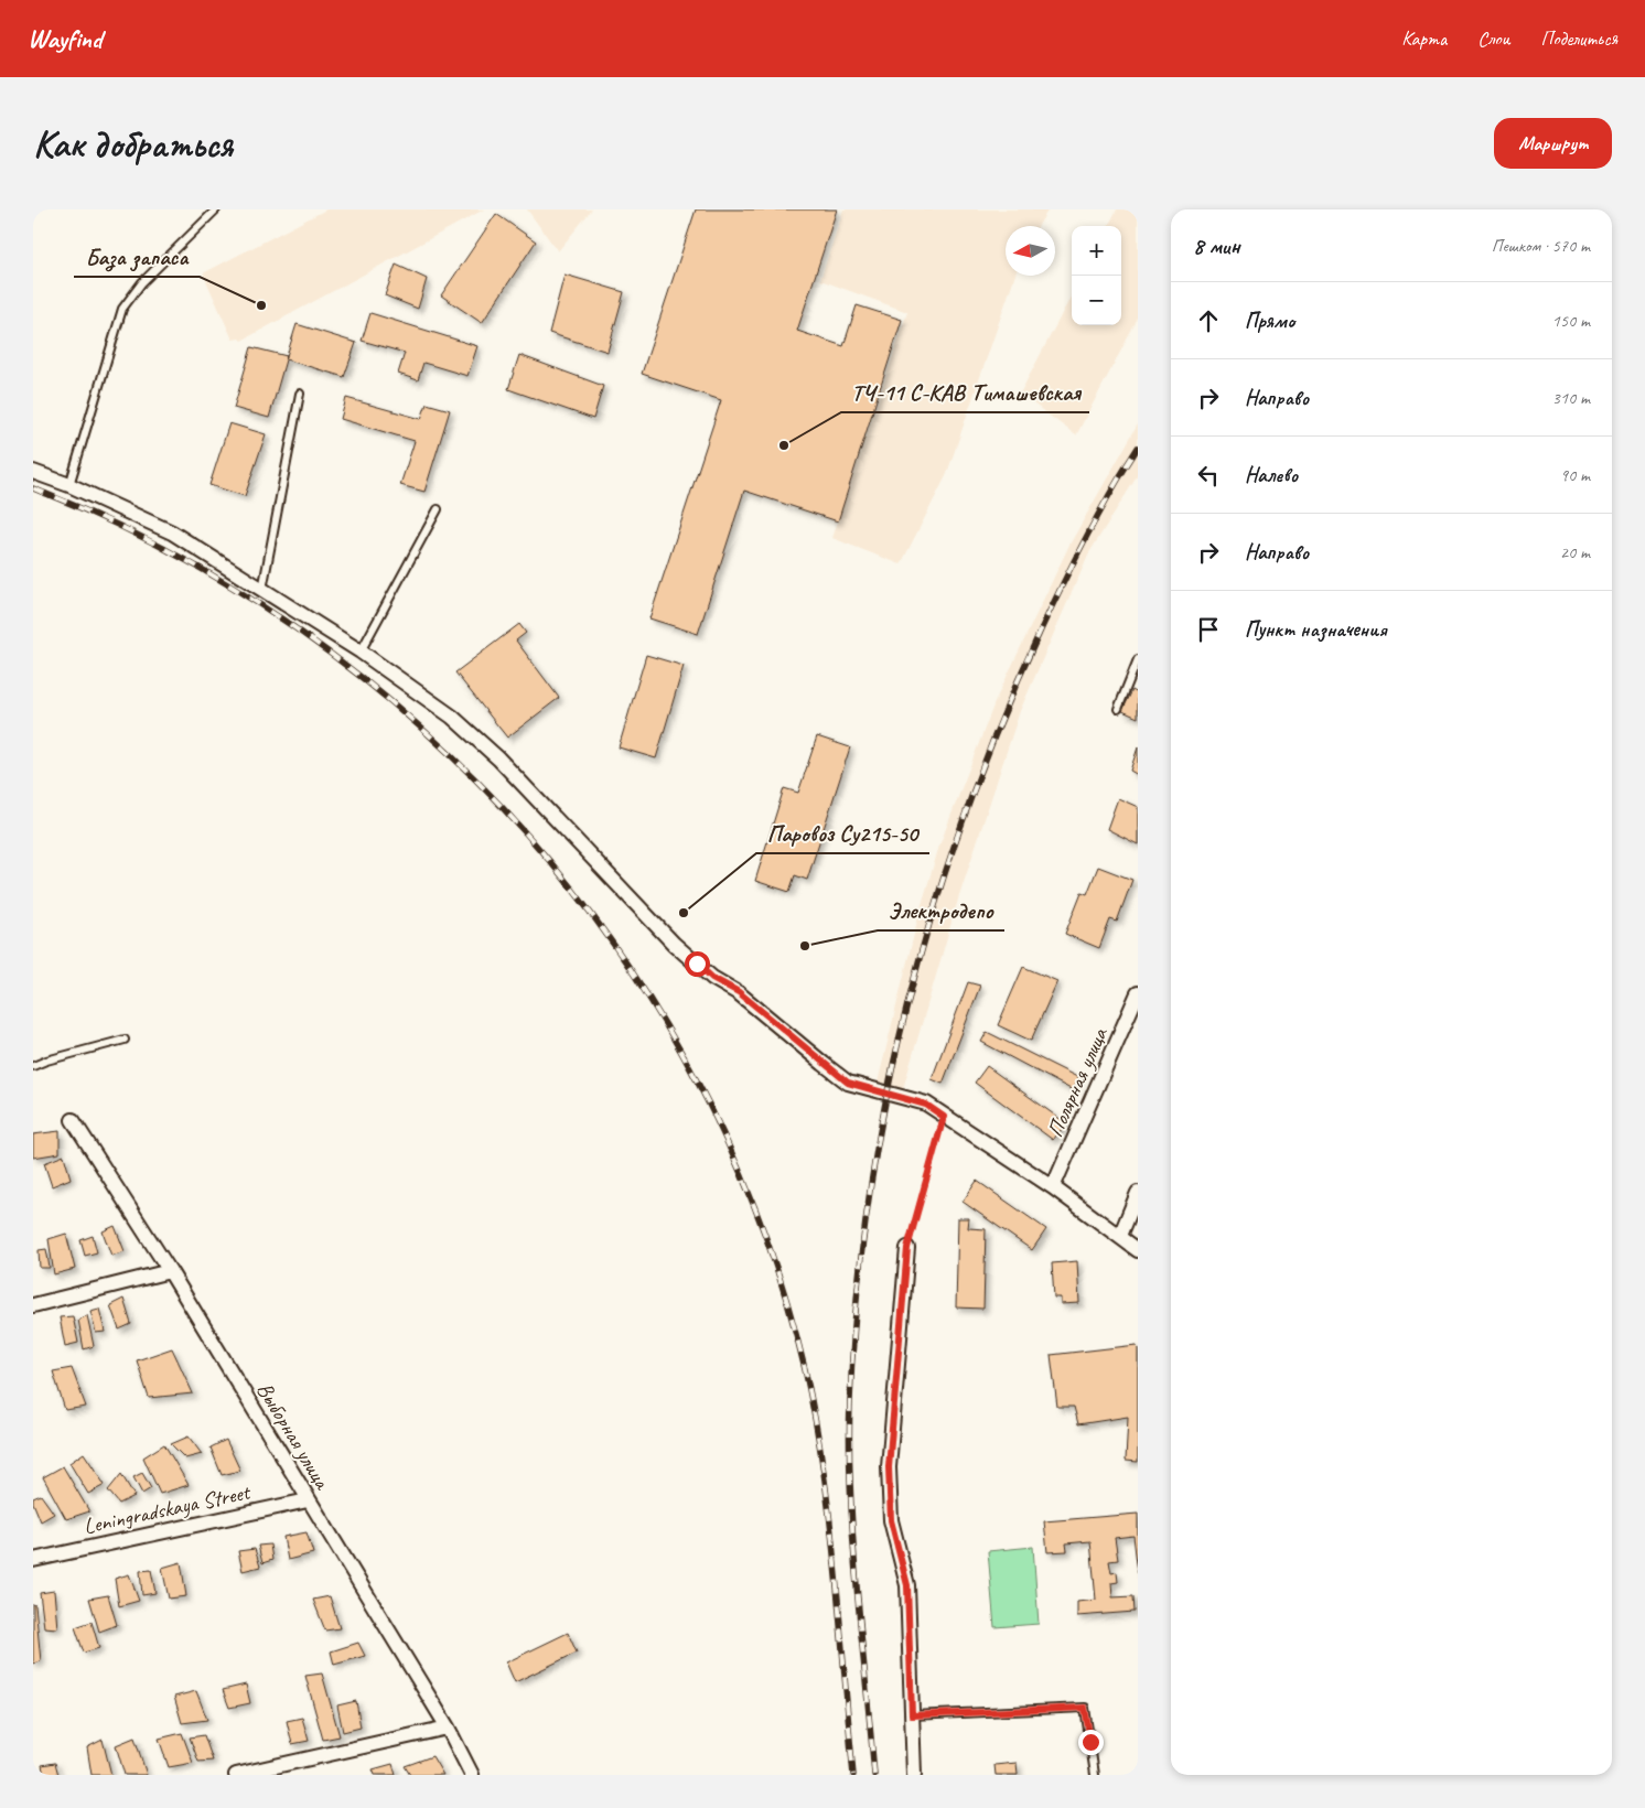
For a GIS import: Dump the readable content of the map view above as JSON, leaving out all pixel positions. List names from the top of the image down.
{
  "streets": {
    "street": ["Полярная улица", "Выборная улица", "Leningradskaya Street"]
  },
  "crossings": [
    ["Выборная улица", "Leningradskaya Street"]
  ],
  "places": [
    "База запаса",
    "ТЧ-11 С-КАВ Тимашевская",
    "Паровоз Су215-50",
    "Электродепо"
  ],
  "north": "left",
  "page": {
    "header": "Wayfind",
    "nav": ["Карта", "Слои", "Поделиться"],
    "buttons": "Маршрут",
    "title": "Как добраться",
    "heading": ["8 мин", "Пешком · 570 m"],
    "map_buttons": ["+", "−"],
    "list": [
      ["Прямо", "150 m"],
      ["Направо", "310 m"],
      ["Налево", "90 m"],
      ["Направо", "20 m"],
      "Пункт назначения"
    ]
  }
}
